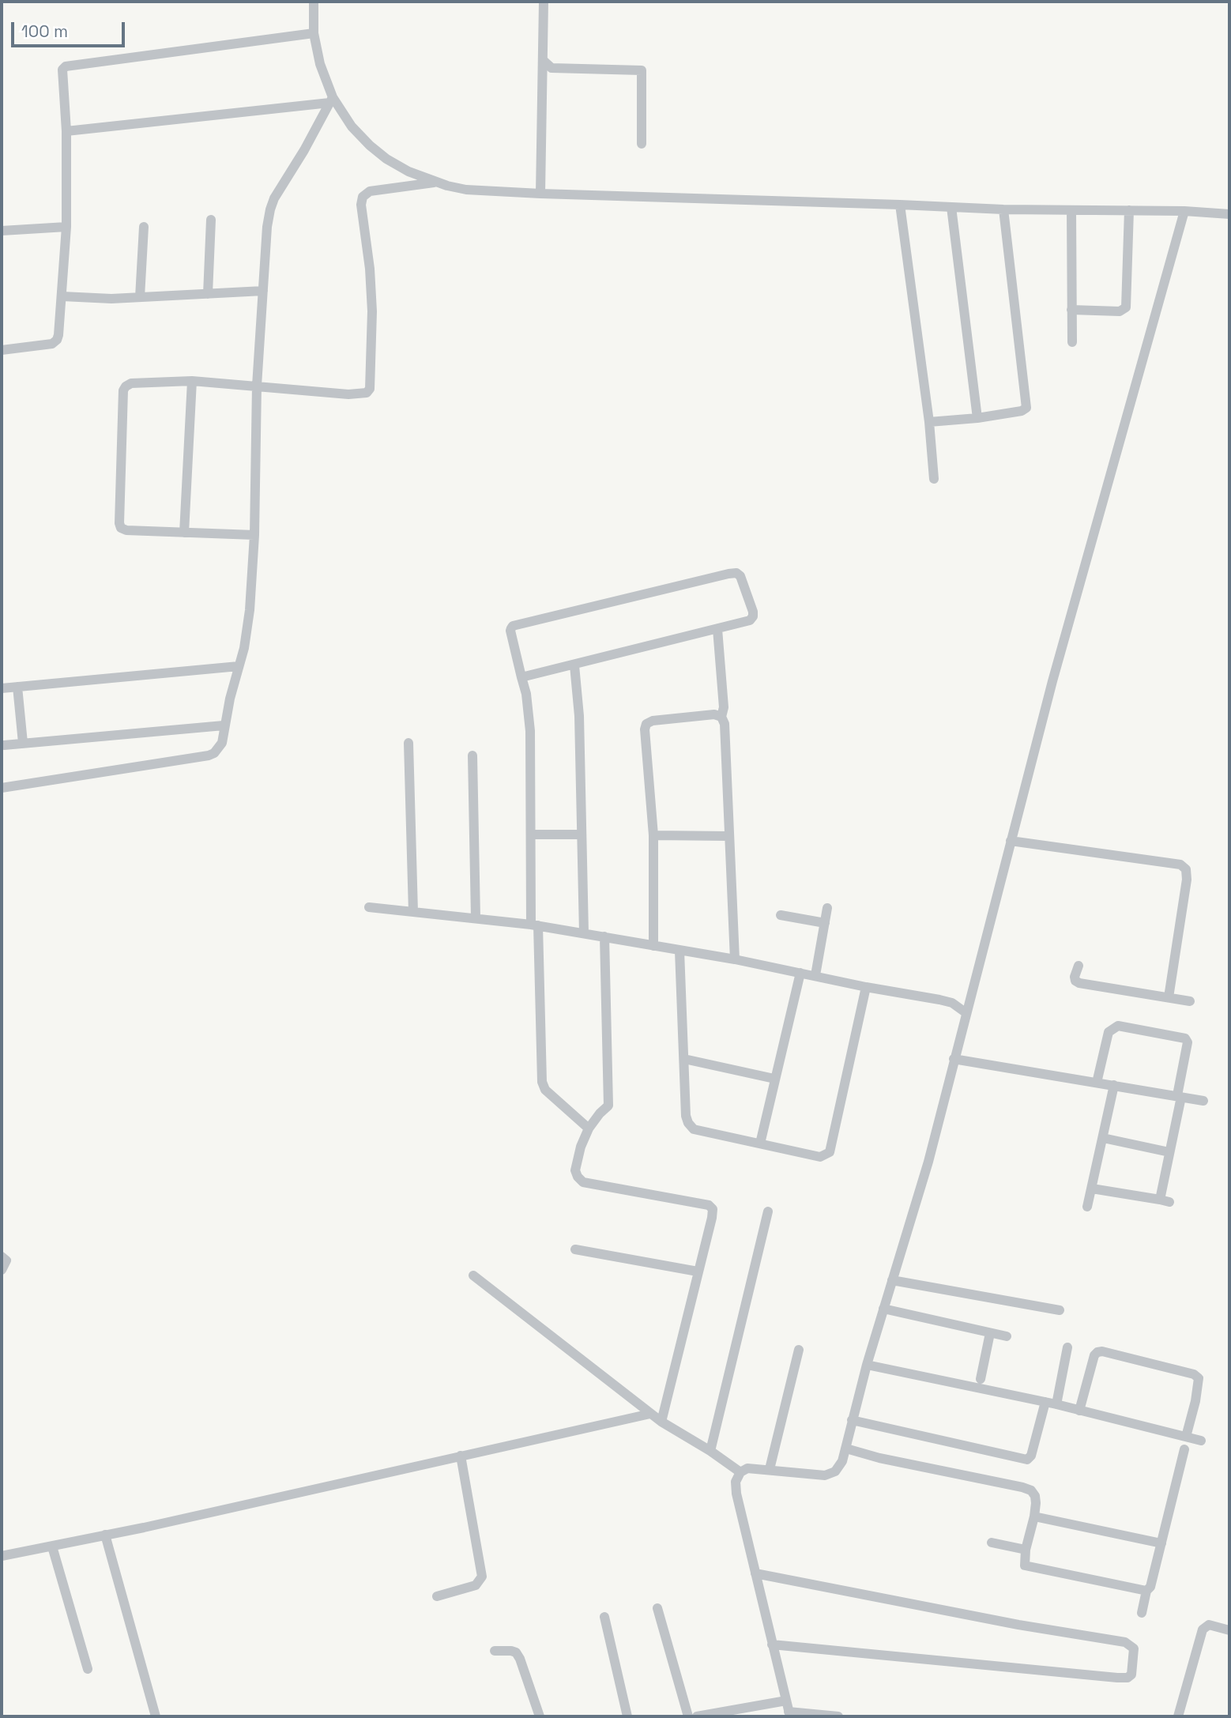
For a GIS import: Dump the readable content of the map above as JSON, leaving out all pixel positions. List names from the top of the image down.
{
  "scale_bar": "100 m"
}
